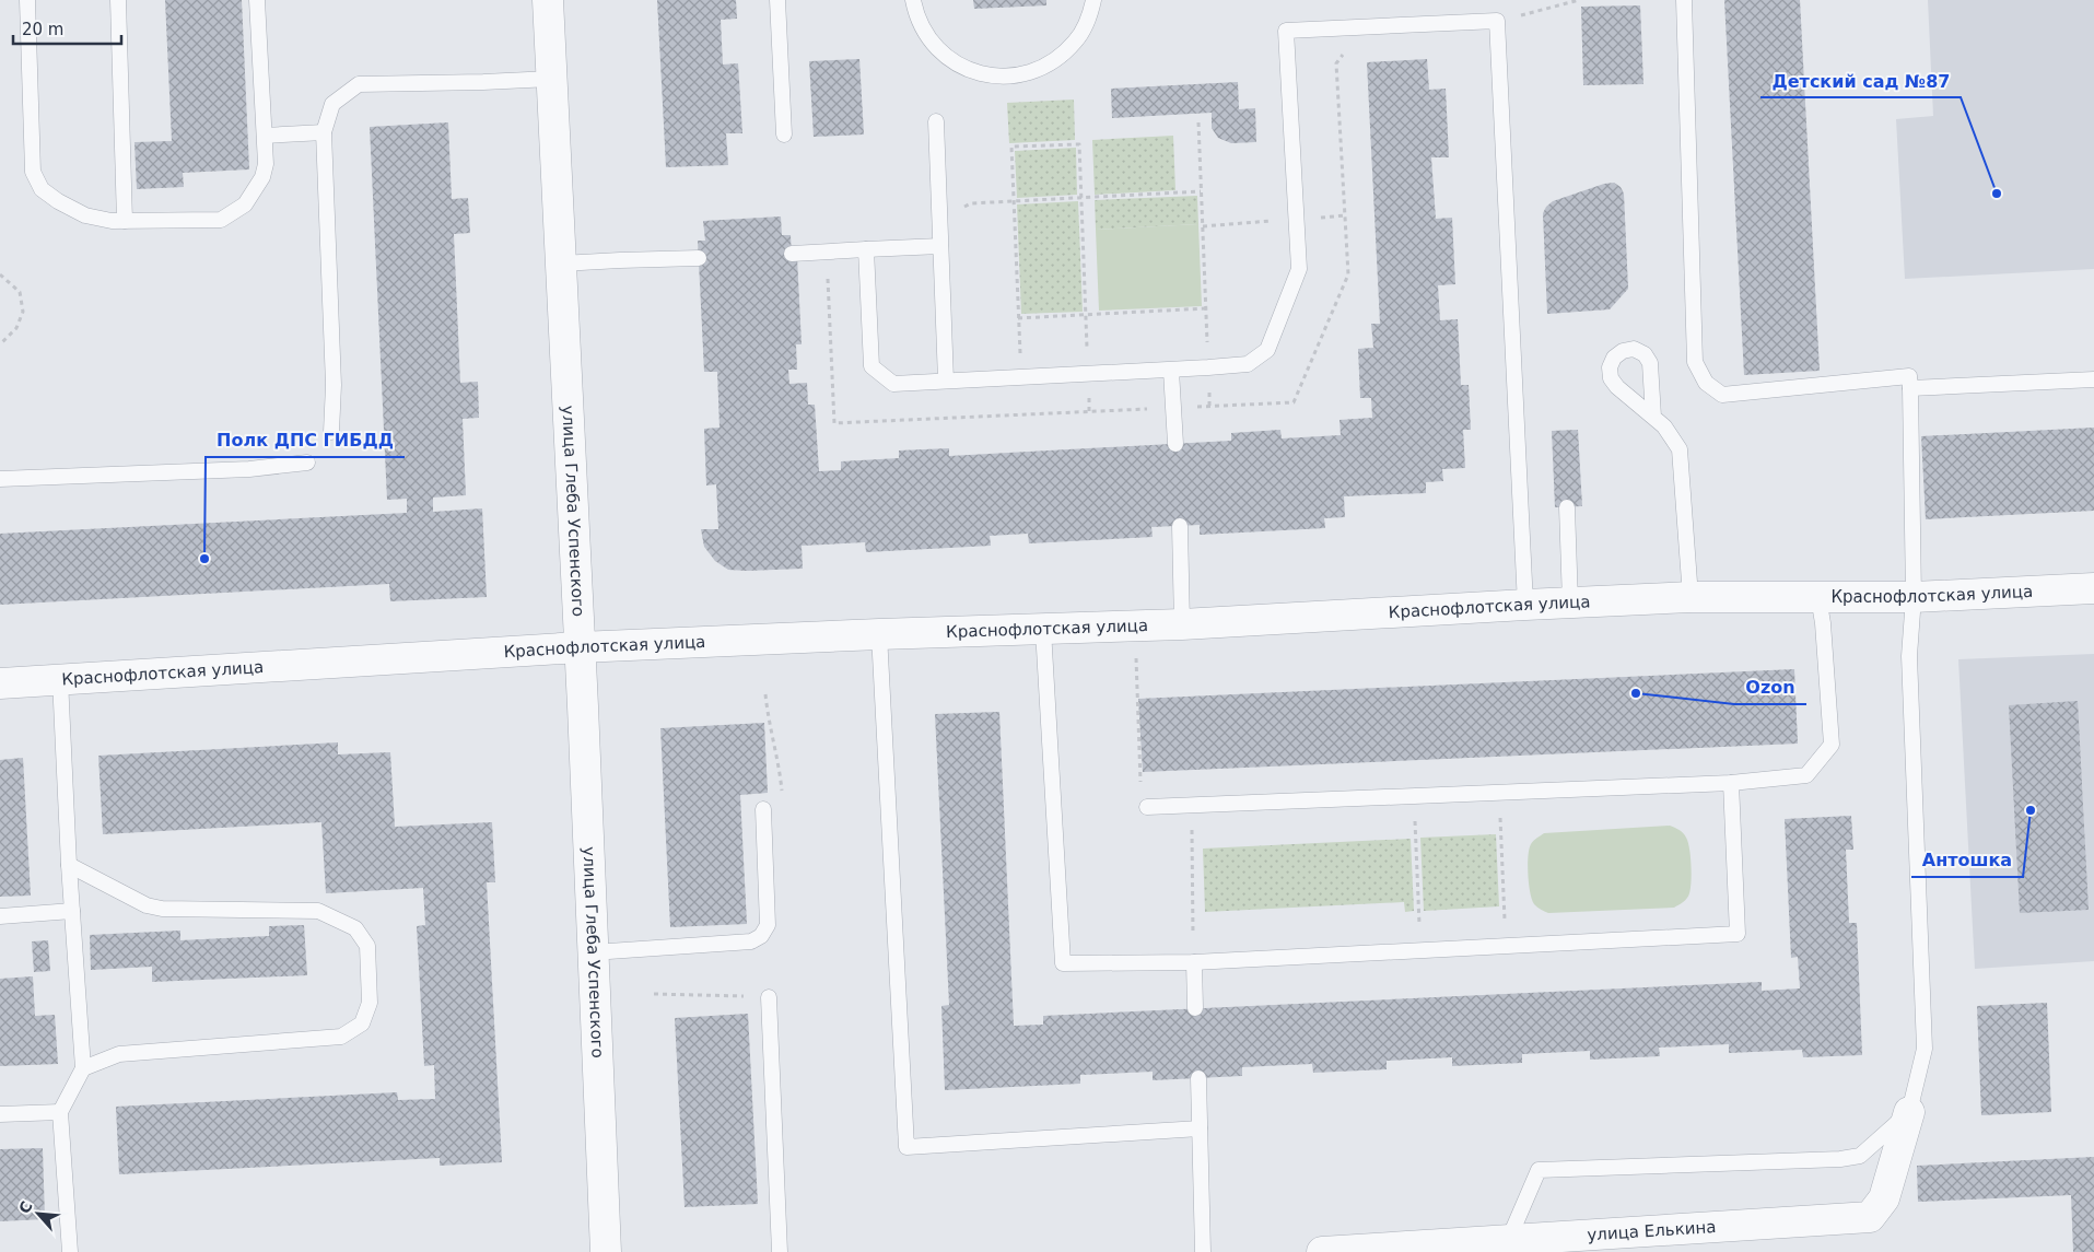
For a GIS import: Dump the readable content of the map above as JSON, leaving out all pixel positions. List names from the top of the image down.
{
  "streets": {
    "street": ["улица Глеба Успенского", "Краснофлотская улица", "улица Елькина"]
  },
  "crossings": [
    ["улица Глеба Успенского", "Краснофлотская улица"]
  ],
  "places": [
    "Детский сад №87",
    "Полк ДПС ГИБДД",
    "Ozon",
    "Антошка"
  ],
  "scale_bar": "20 m",
  "north": "top left"
}
